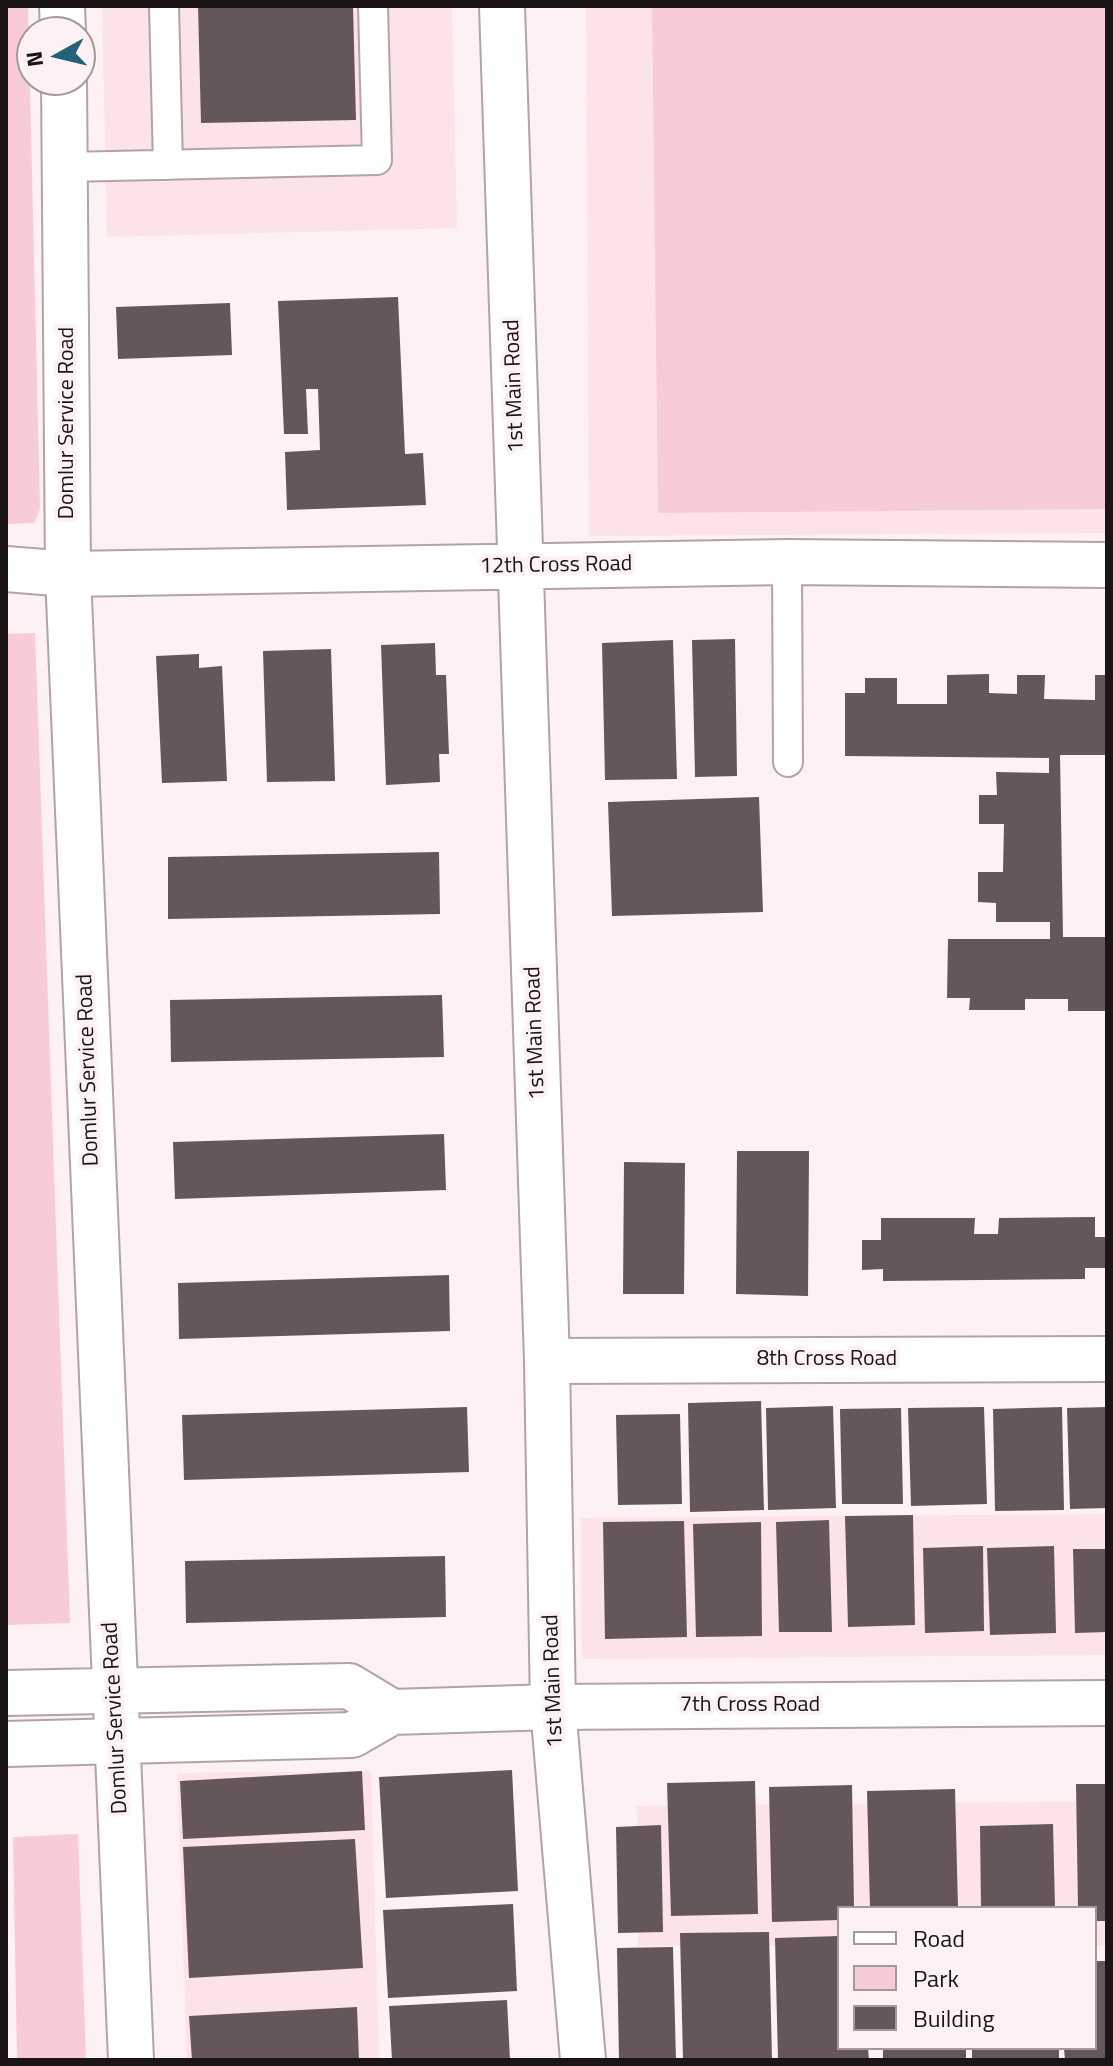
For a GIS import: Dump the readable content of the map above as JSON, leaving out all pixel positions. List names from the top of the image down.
{
  "streets": {
    "street": [
      "1st Main Road",
      "Domlur Service Road",
      "12th Cross Road",
      "8th Cross Road",
      "7th Cross Road"
    ]
  },
  "crossings": [
    ["1st Main Road", "12th Cross Road"],
    ["1st Main Road", "8th Cross Road"],
    ["1st Main Road", "7th Cross Road"],
    ["Domlur Service Road", "12th Cross Road"],
    ["Domlur Service Road", "7th Cross Road"]
  ],
  "legend": ["Road", "Park", "Building"],
  "north": "left"
}
